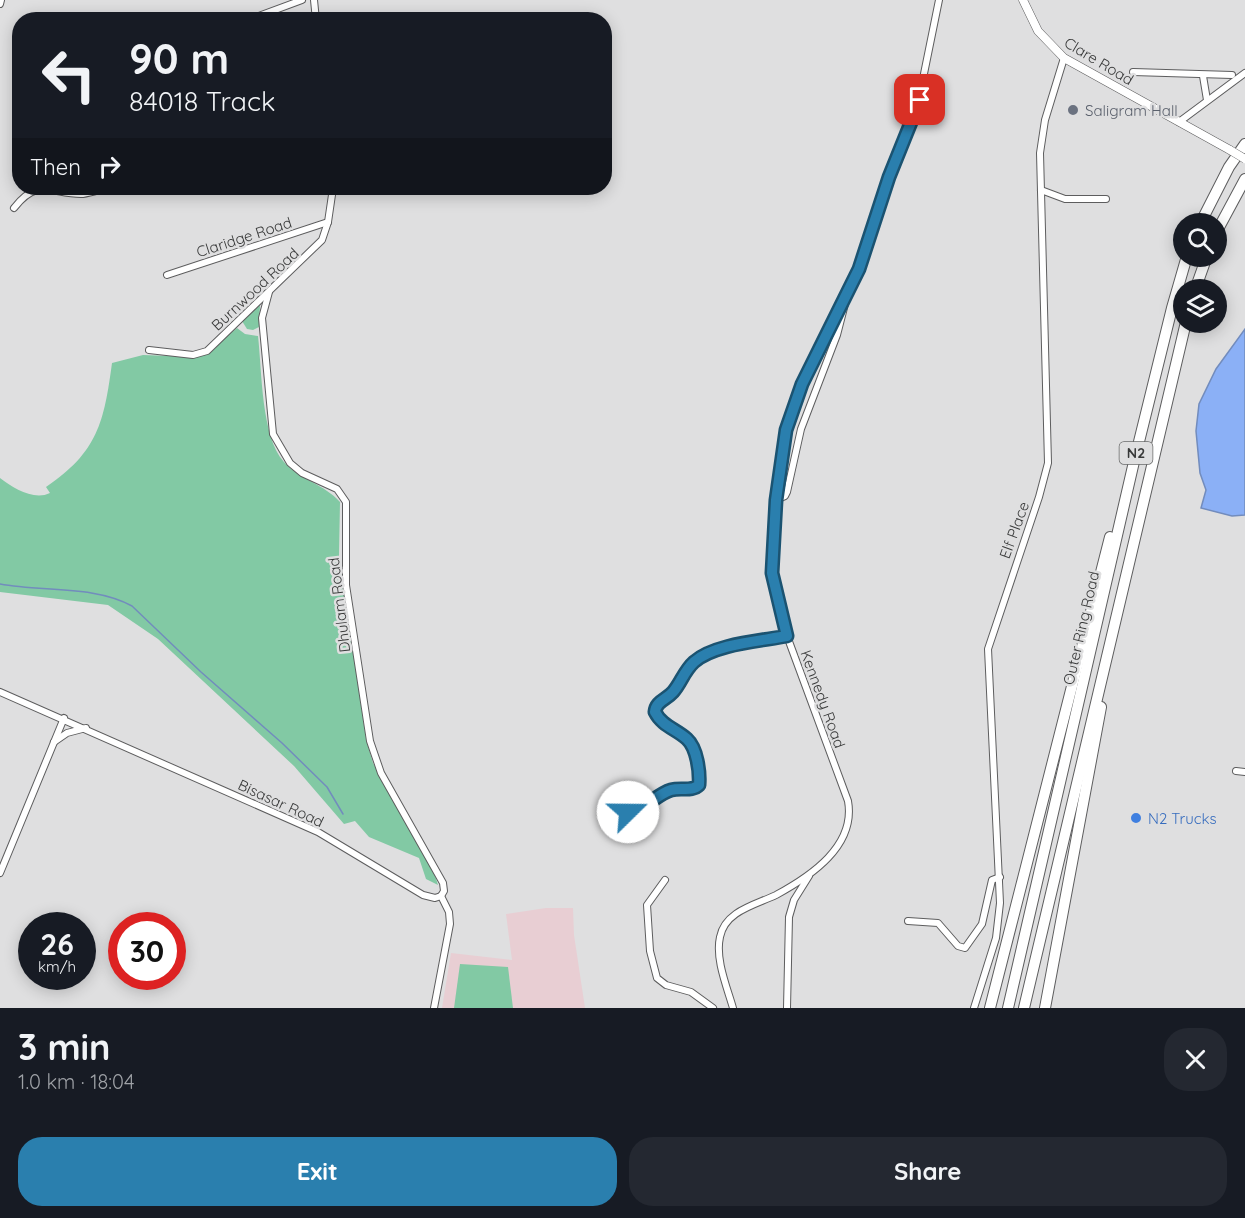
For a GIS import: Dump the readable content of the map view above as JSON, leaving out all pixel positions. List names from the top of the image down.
{
  "streets": {
    "highway": ["N2", "Outer Ring Road"],
    "street": [
      "Clare Road",
      "Claridge Road",
      "Burnwood Road",
      "Elf Place",
      "Dhulam Road",
      "Kennedy Road",
      "Bisasar Road"
    ]
  },
  "crossings": [
    ["Clare Road", "Elf Place"],
    ["Claridge Road", "Burnwood Road"],
    ["Burnwood Road", "Dhulam Road"],
    ["Dhulam Road", "Bisasar Road"]
  ],
  "places": ["Saligram Hall", "N2 Trucks"],
  "page": {
    "turn": ["90 m", "84018 Track"],
    "then": "Then",
    "speed": "26 km/h",
    "limit": "30",
    "heading": ["3 min", "1.0 km · 18:04"],
    "buttons": ["Exit", "Share"]
  }
}
